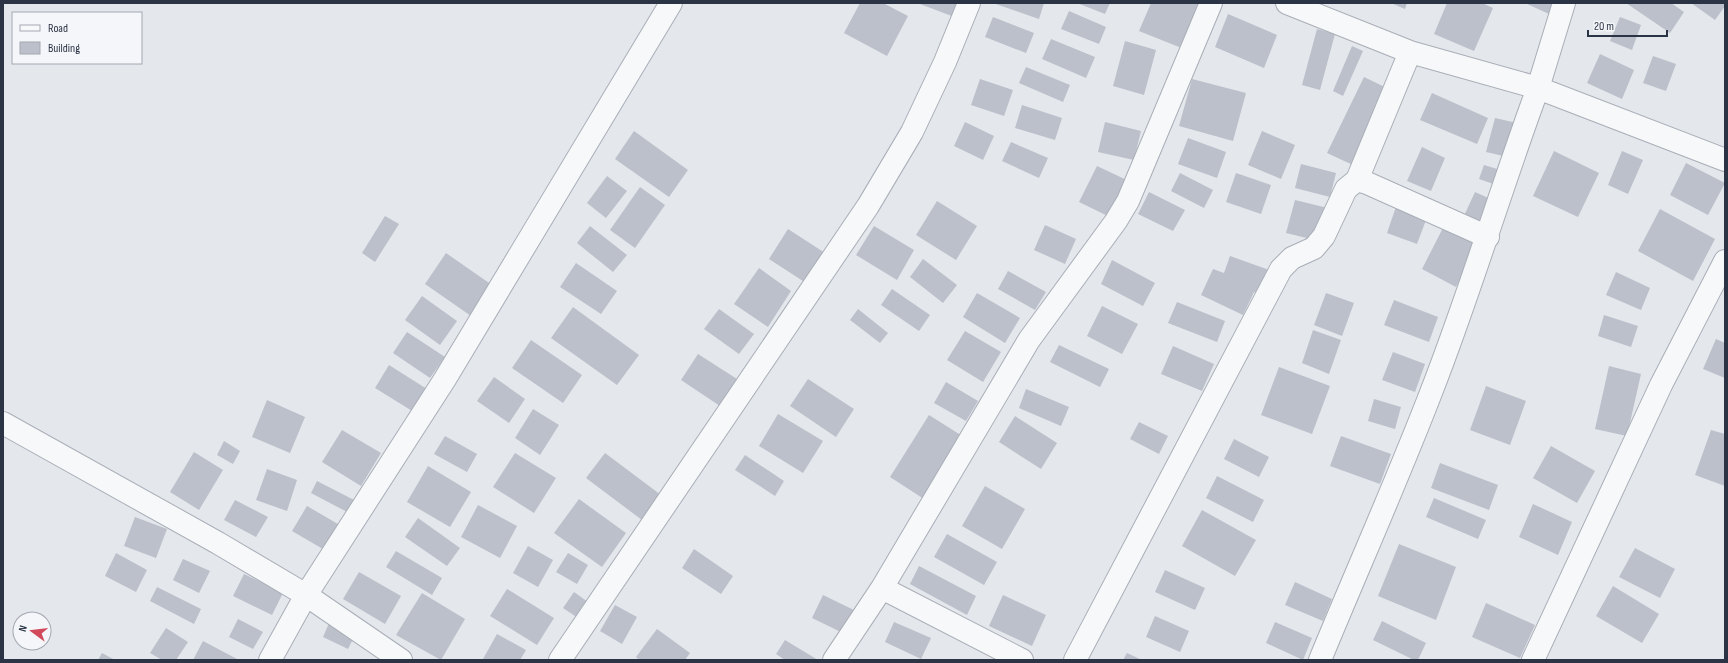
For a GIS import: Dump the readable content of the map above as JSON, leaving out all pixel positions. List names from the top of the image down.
{
  "legend": ["Road", "Building"],
  "scale_bar": "20 m",
  "north": "left"
}
